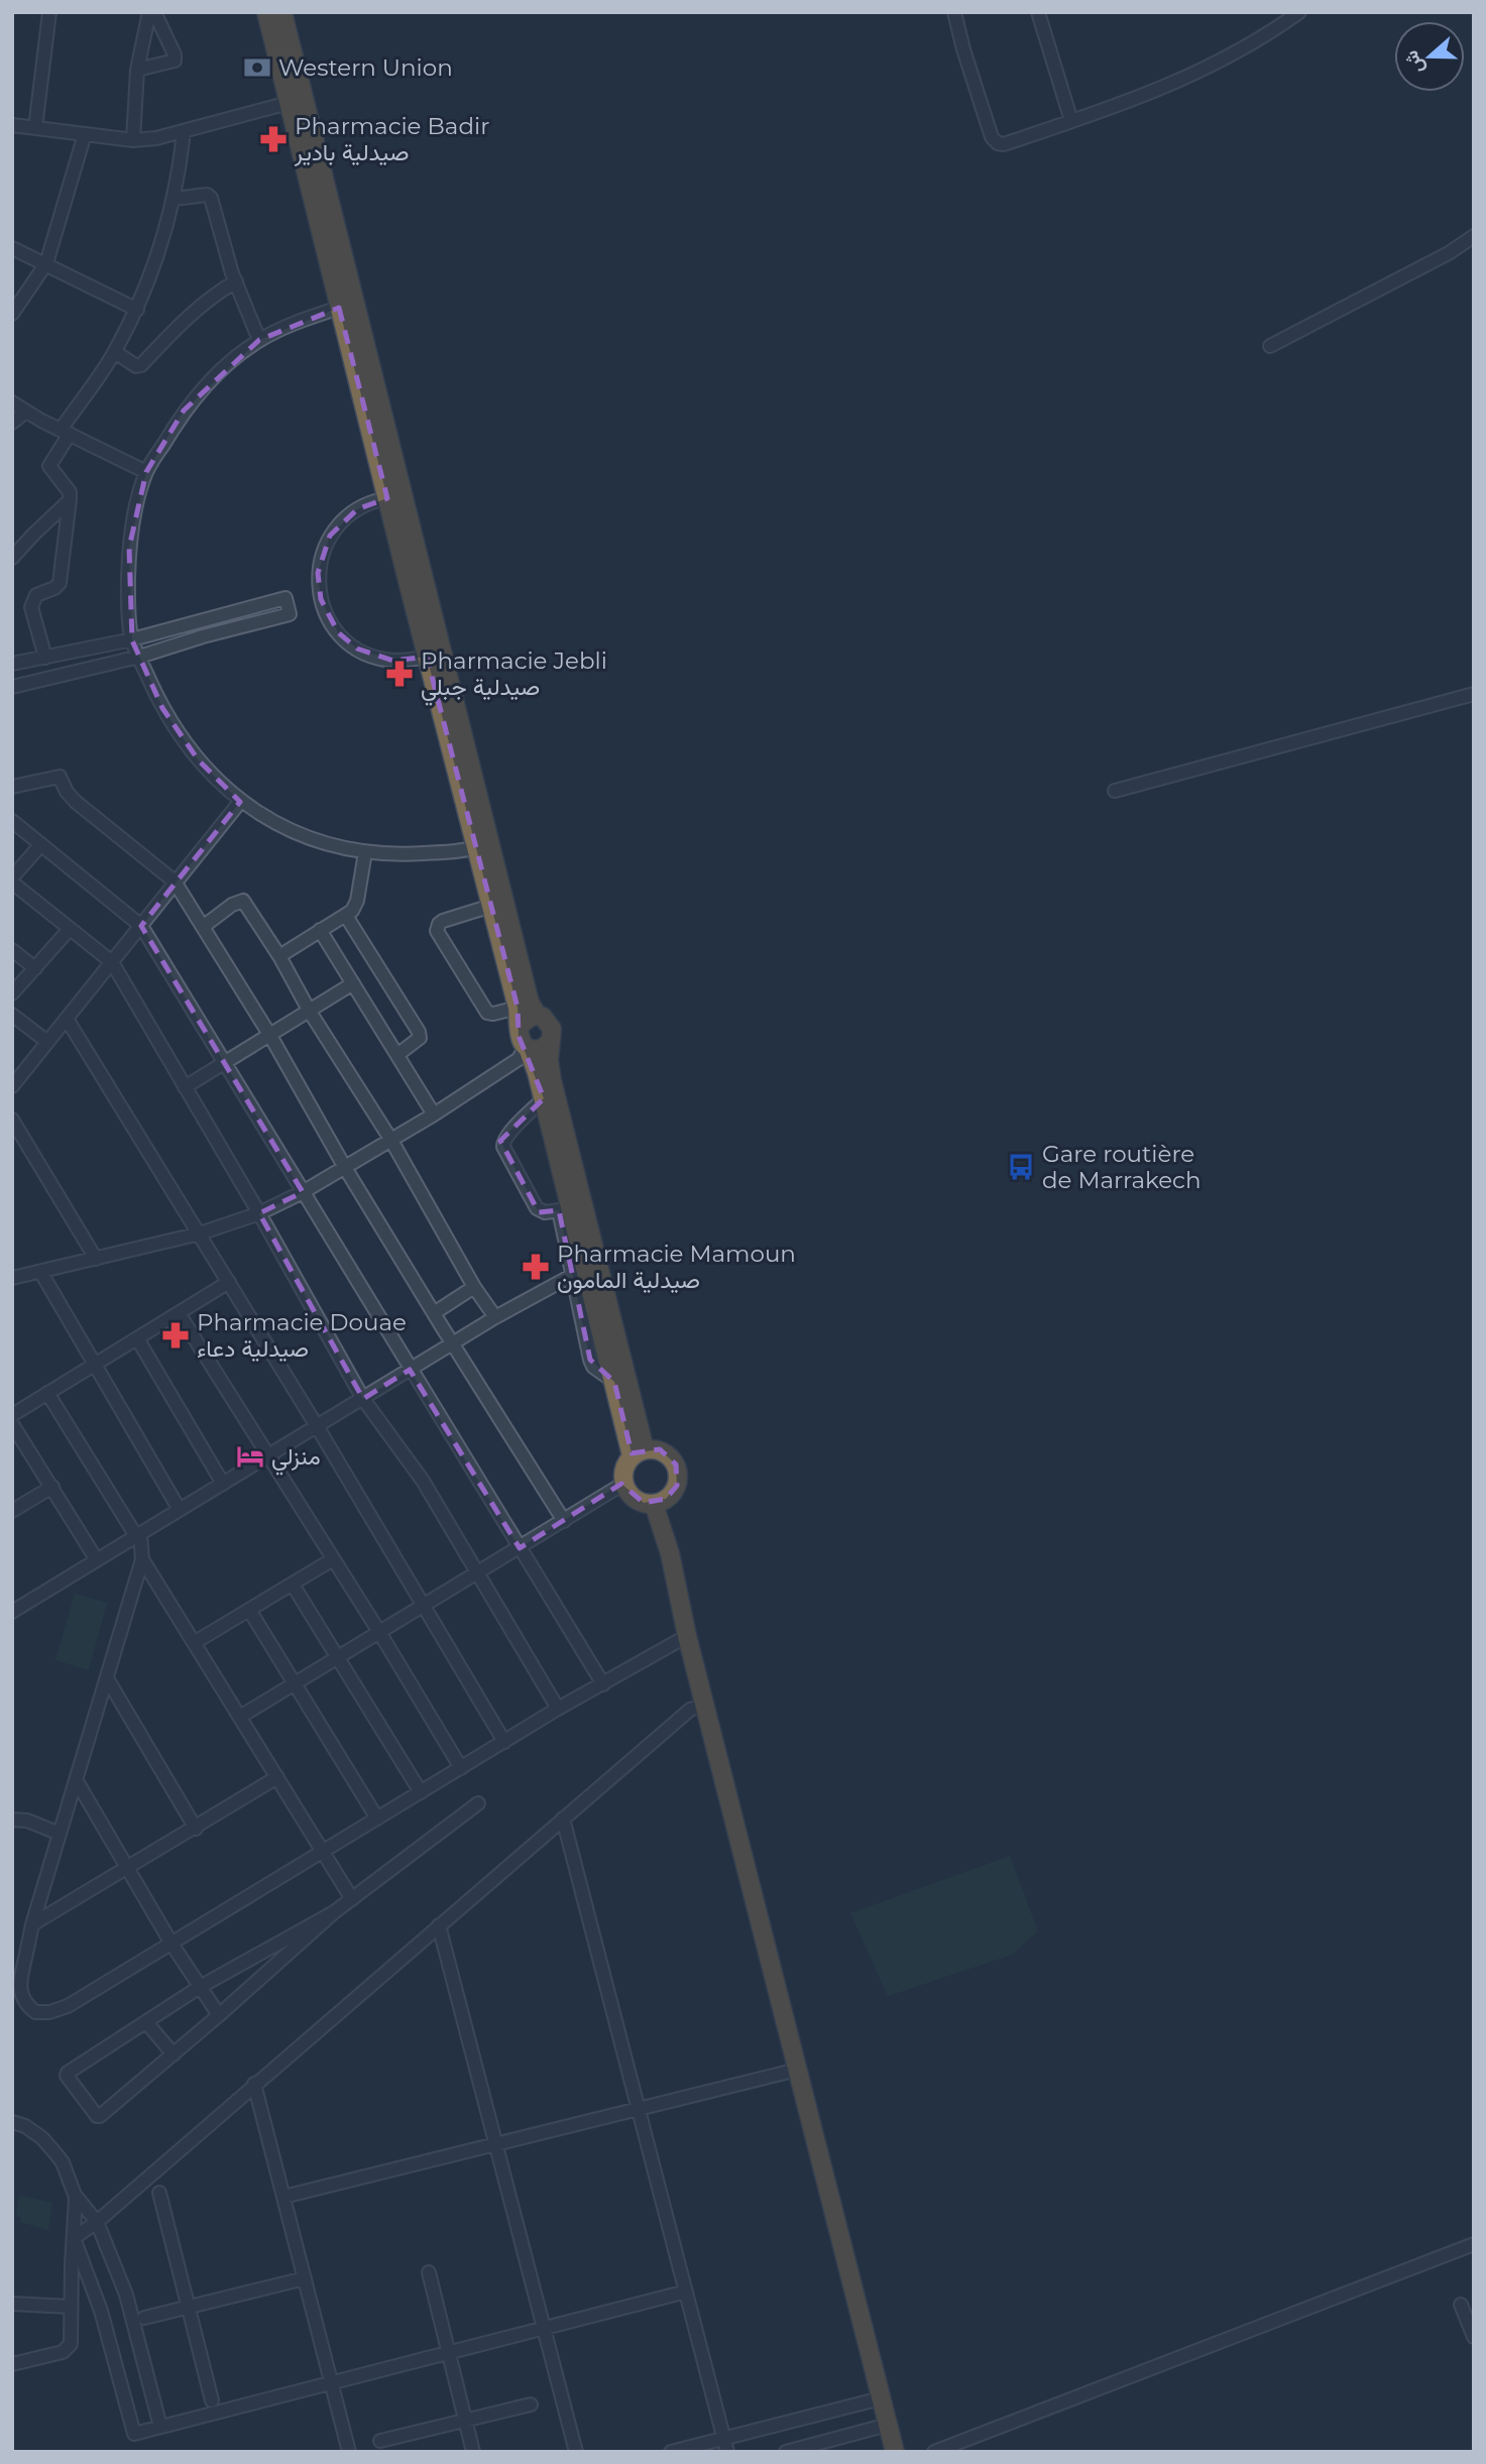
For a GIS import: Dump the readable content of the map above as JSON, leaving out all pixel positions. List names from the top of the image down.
{
  "places": {
    "bank": ["Western Union"],
    "pharmacy": [
      "Pharmacie Badir صيدلية بادير",
      "Pharmacie Jebli صيدلية جبلي",
      "Pharmacie Mamoun صيدلية المامون",
      "Pharmacie Douae صيدلية دعاء"
    ],
    "bus stop": ["Gare routière de Marrakech"],
    "hotel": ["منزلي"]
  },
  "north": "left"
}
